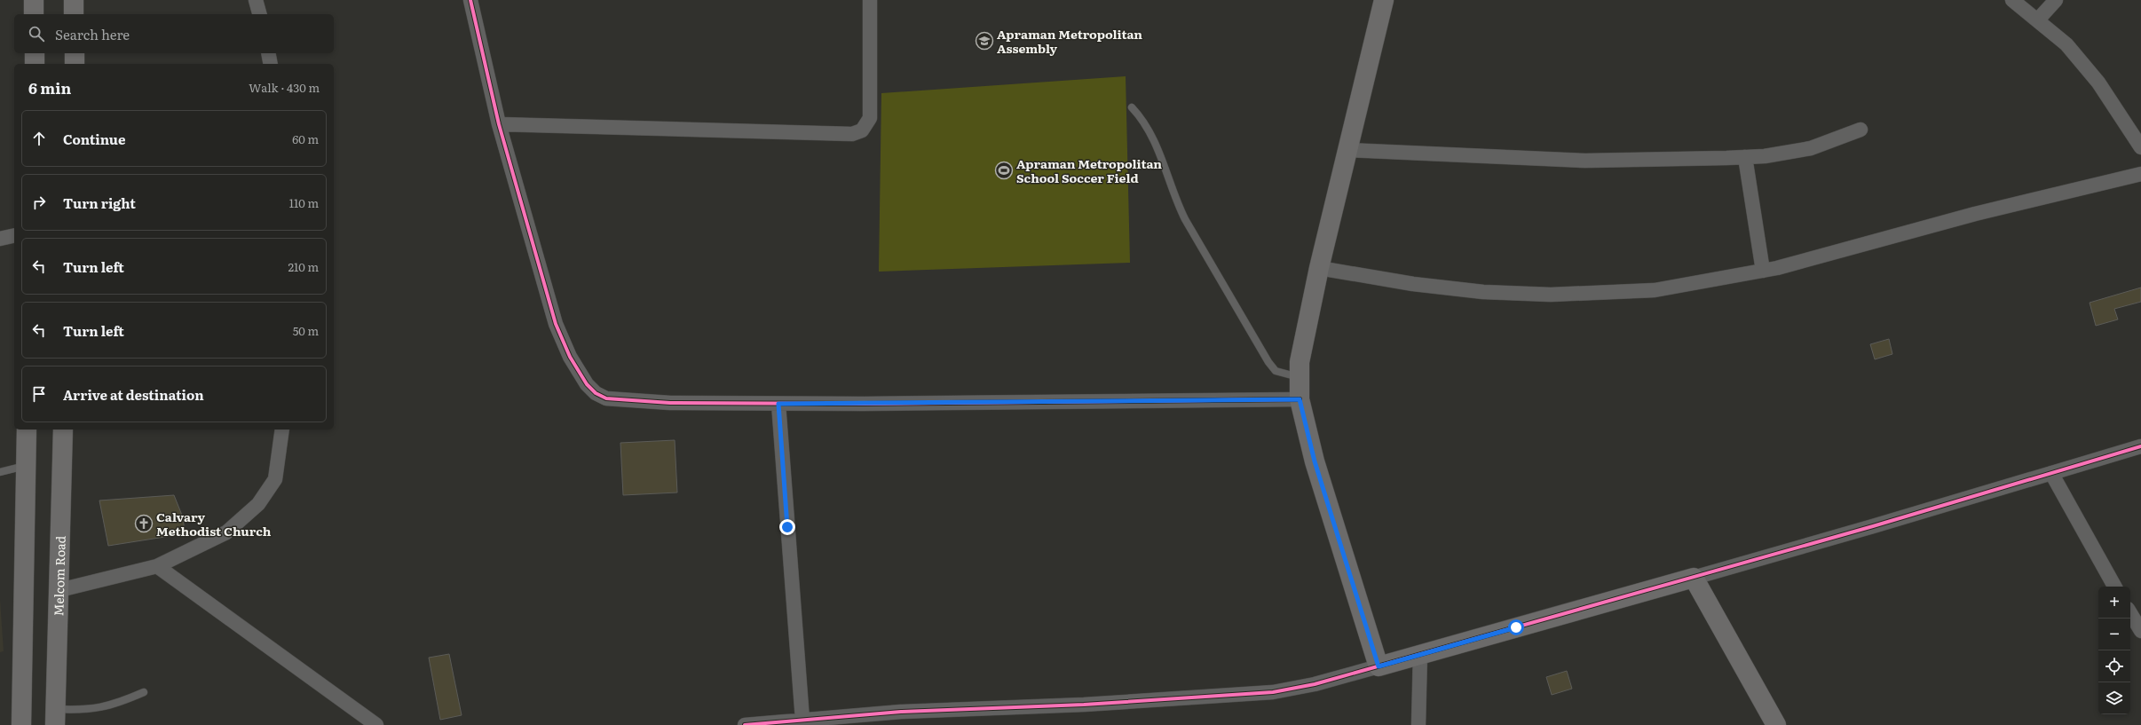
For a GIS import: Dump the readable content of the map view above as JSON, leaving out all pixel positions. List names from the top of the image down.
{
  "streets": {
    "street": ["Melcom Road"]
  },
  "places": {
    "school or university": ["Apraman Metropolitan Assembly"],
    "sports": ["Apraman Metropolitan School Soccer Field"],
    "church": ["Calvary Methodist Church"]
  },
  "page": {
    "search": "Search here",
    "heading": ["6 min", "Walk · 430 m"],
    "list": [
      ["Continue", "60 m"],
      ["Turn right", "110 m"],
      ["Turn left", "210 m"],
      ["Turn left", "50 m"],
      "Arrive at destination"
    ],
    "map_buttons": ["+", "−"]
  }
}
